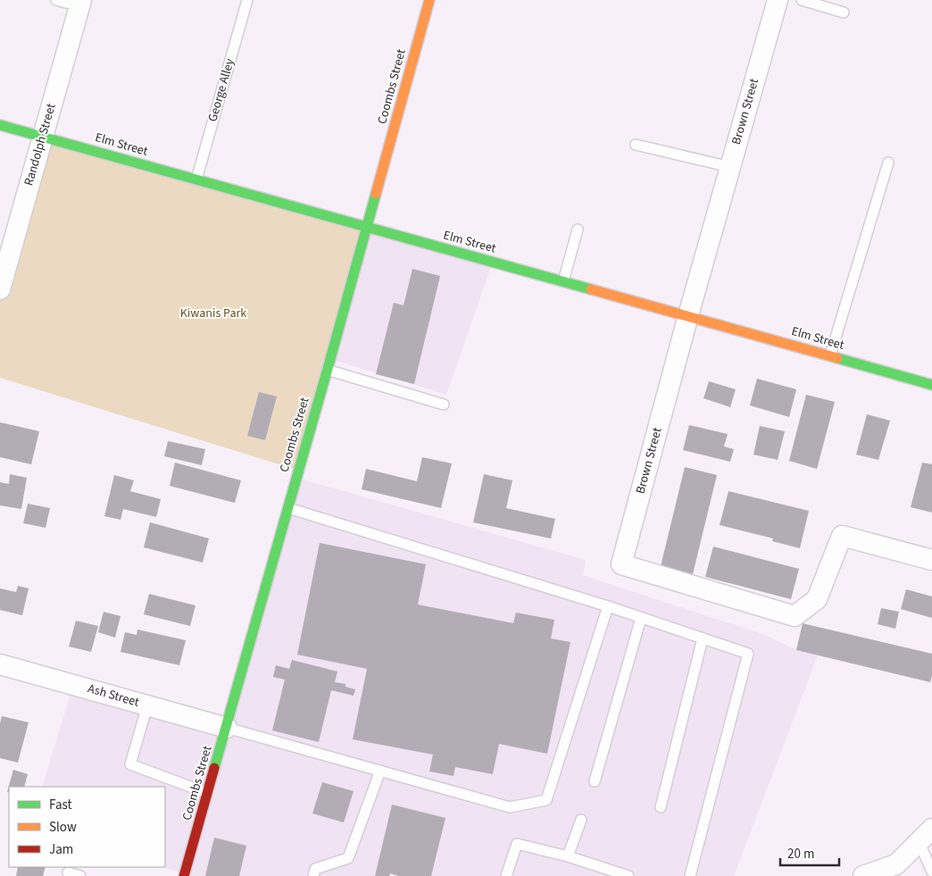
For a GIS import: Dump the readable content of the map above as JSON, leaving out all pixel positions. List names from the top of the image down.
{
  "streets": {
    "street": [
      "Coombs Street",
      "Brown Street",
      "Randolph Street",
      "Elm Street",
      "Ash Street"
    ],
    "lane": ["George Alley"]
  },
  "crossings": [
    ["Coombs Street", "Elm Street"],
    ["Coombs Street", "Ash Street"],
    ["George Alley", "Elm Street"],
    ["Brown Street", "Elm Street"],
    ["Randolph Street", "Elm Street"]
  ],
  "parks": ["Kiwanis Park"],
  "legend": ["Fast", "Slow", "Jam"],
  "scale_bar": "20 m"
}
